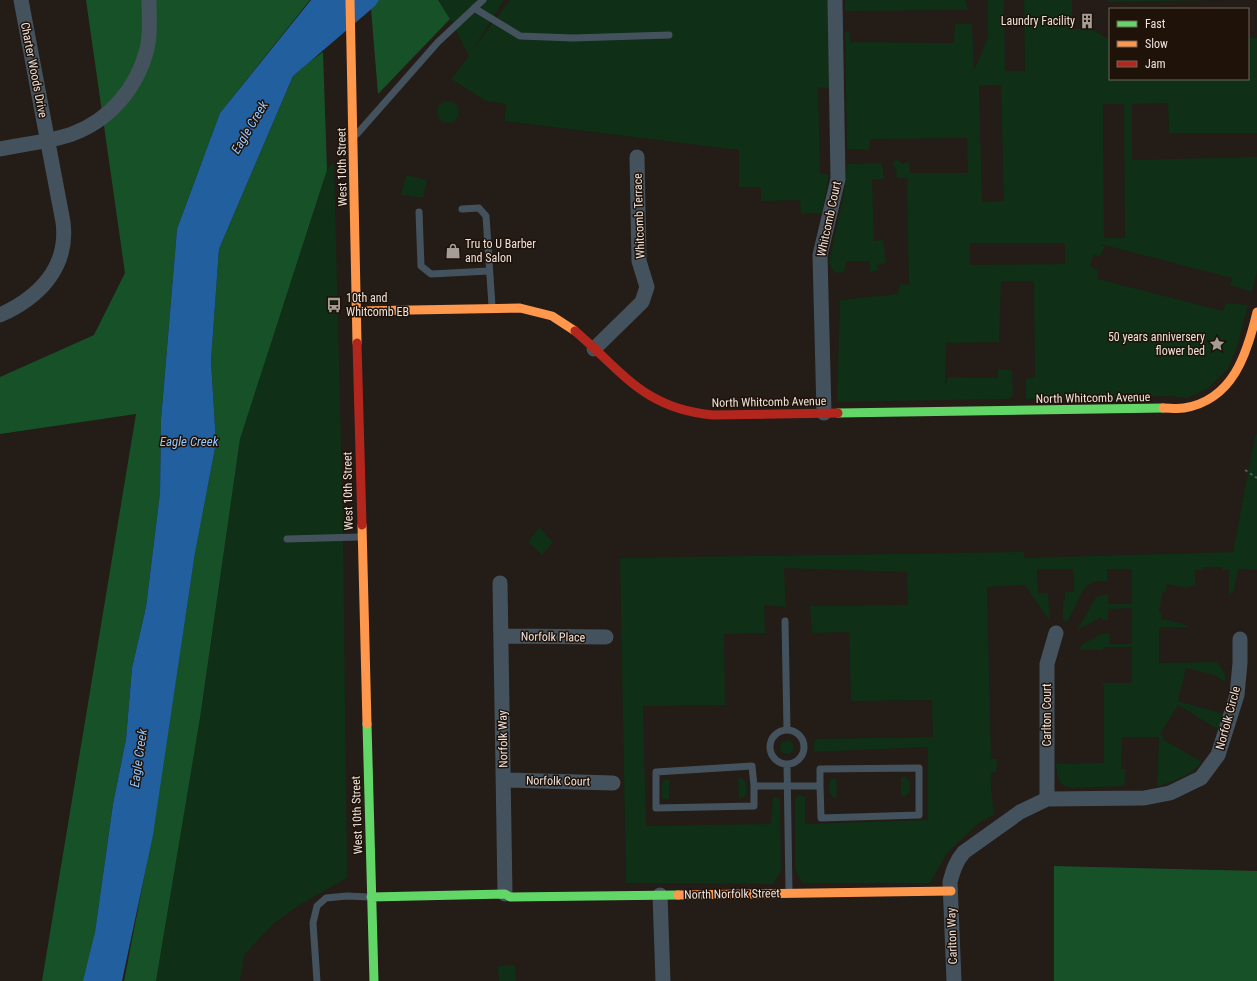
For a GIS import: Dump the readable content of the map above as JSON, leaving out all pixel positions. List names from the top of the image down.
{
  "streets": {
    "street": [
      "Charter Woods Drive",
      "West 10th Street",
      "Whitcomb Terrace",
      "Whitcomb Court",
      "North Whitcomb Avenue",
      "Norfolk Place",
      "Carlton Court",
      "Norfolk Circle",
      "Norfolk Way",
      "Norfolk Court",
      "North Norfolk Street",
      "Carlton Way"
    ]
  },
  "crossings": [
    ["West 10th Street", "North Whitcomb Avenue"],
    ["West 10th Street", "North Norfolk Street"],
    ["Whitcomb Terrace", "North Whitcomb Avenue"],
    ["Whitcomb Court", "North Whitcomb Avenue"],
    ["Norfolk Place", "Norfolk Way"],
    ["Carlton Court", "Norfolk Circle"],
    ["Norfolk Way", "Norfolk Court"],
    ["Norfolk Way", "North Norfolk Street"],
    ["North Norfolk Street", "Carlton Way"]
  ],
  "water": ["Eagle Creek"],
  "places": {
    "building": ["Laundry Facility"],
    "shop": ["Tru to U Barber and Salon"],
    "bus stop": ["10th and Whitcomb EB"],
    "place": ["50 years anniversery flower bed"]
  },
  "legend": ["Fast", "Slow", "Jam"]
}
